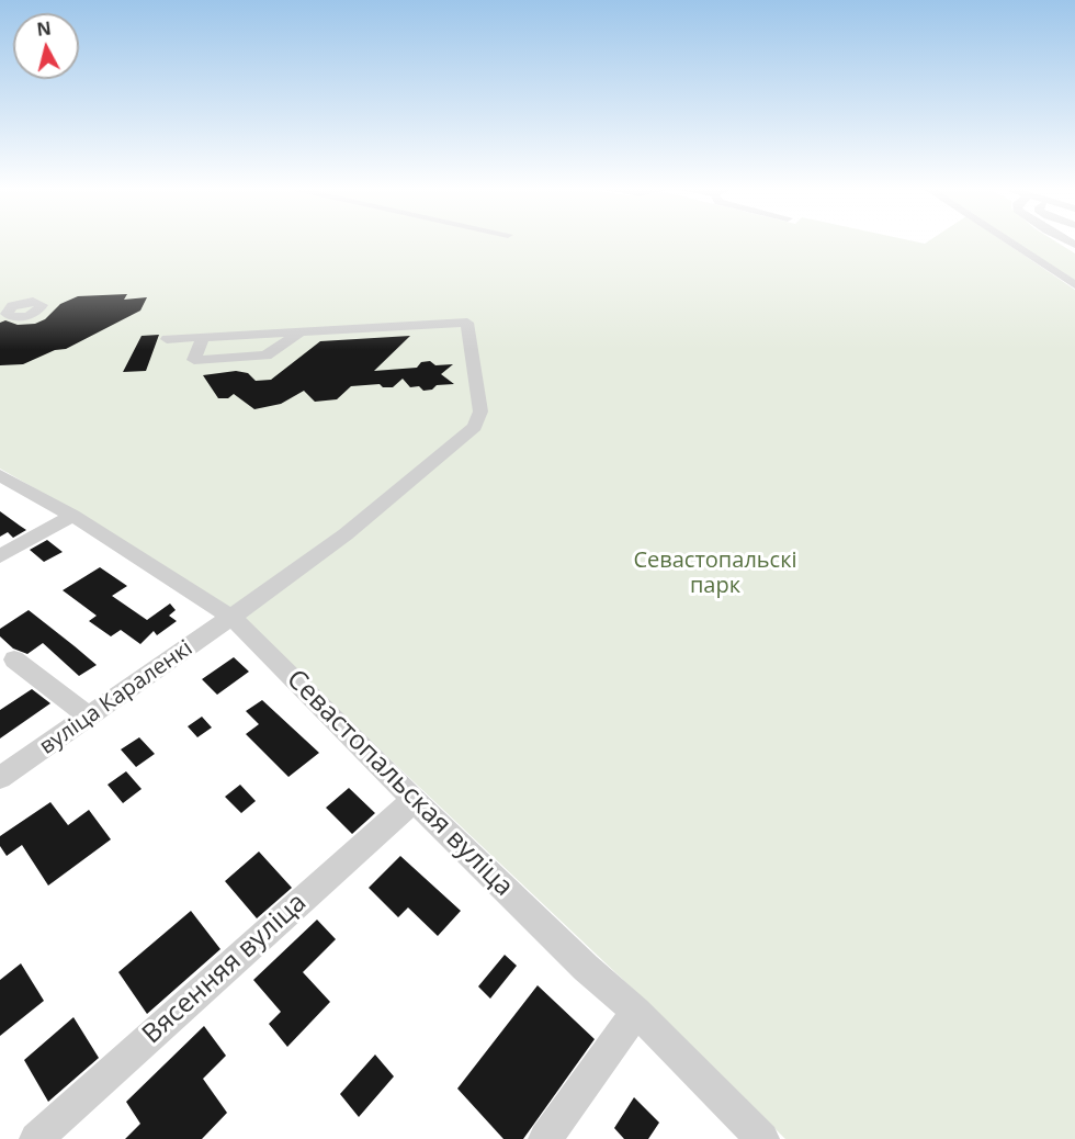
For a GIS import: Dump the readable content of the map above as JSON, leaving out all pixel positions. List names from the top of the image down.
{
  "streets": {
    "street": ["вуліца Караленкі", "Севастопальская вуліца", "Вясенняя вуліца"]
  },
  "crossings": [
    ["вуліца Караленкі", "Севастопальская вуліца"],
    ["Севастопальская вуліца", "Вясенняя вуліца"]
  ],
  "parks": ["Севастопальскі парк"],
  "north": "top"
}
